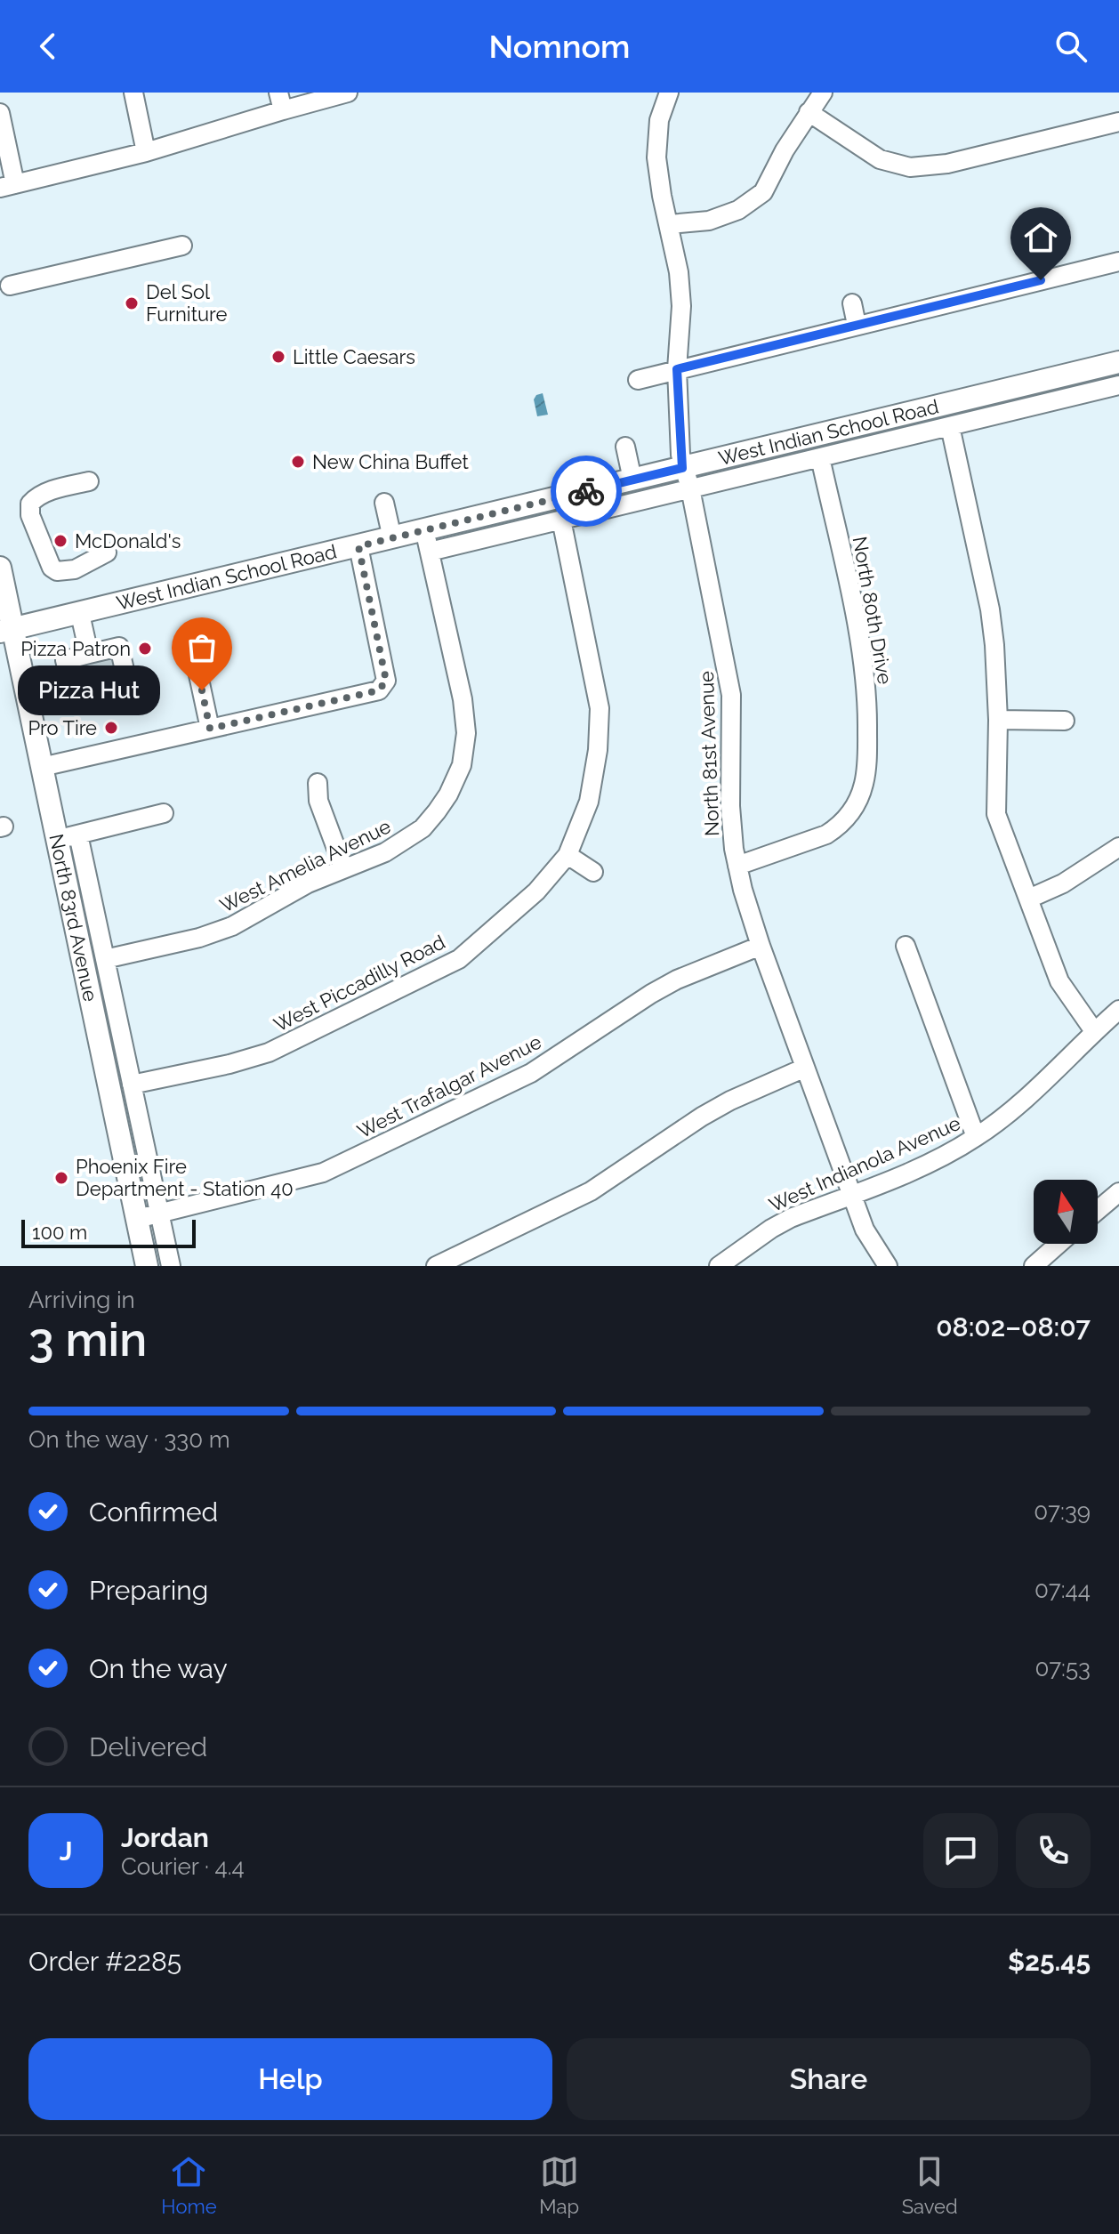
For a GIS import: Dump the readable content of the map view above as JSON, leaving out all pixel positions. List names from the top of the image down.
{
  "streets": {
    "main road": ["West Indian School Road", "North 83rd Avenue"],
    "street": [
      "North 80th Drive",
      "North 81st Avenue",
      "West Amelia Avenue",
      "West Piccadilly Road",
      "West Trafalgar Avenue",
      "West Indianola Avenue"
    ]
  },
  "crossings": [
    ["West Indian School Road", "North 80th Drive"],
    ["West Indian School Road", "North 81st Avenue"],
    ["West Indian School Road", "West Amelia Avenue"],
    ["West Indian School Road", "North 83rd Avenue"],
    ["West Indian School Road", "West Piccadilly Road"],
    ["North 80th Drive", "North 81st Avenue"],
    ["North 81st Avenue", "West Trafalgar Avenue"],
    ["North 81st Avenue", "West Indianola Avenue"],
    ["West Amelia Avenue", "North 83rd Avenue"],
    ["North 83rd Avenue", "West Piccadilly Road"],
    ["North 83rd Avenue", "West Trafalgar Avenue"]
  ],
  "places": [
    "Del Sol Furniture",
    "Little Caesars",
    "New China Buffet",
    "McDonald's",
    "Pizza Patron",
    "Pizza Hut",
    "Pro Tire",
    "Phoenix Fire Department - Station 40"
  ],
  "scale_bar": "100 m",
  "north": "top",
  "page": {
    "header": "Nomnom",
    "bubble": "Pizza Hut",
    "scale": "100 m",
    "heading": ["3 min", "Arriving in", "08:02–08:07"],
    "panel": [
      "Jordan",
      "Courier · 4.4",
      "Order #2285",
      "$25.45"
    ],
    "bar": "On the way · 330 m",
    "list": [
      ["Confirmed", "07:39"],
      ["Preparing", "07:44"],
      ["On the way", "07:53"],
      "Delivered"
    ],
    "round": "J",
    "buttons": ["Help", "Share"],
    "tabs": ["Home", "Map", "Saved"]
  }
}
